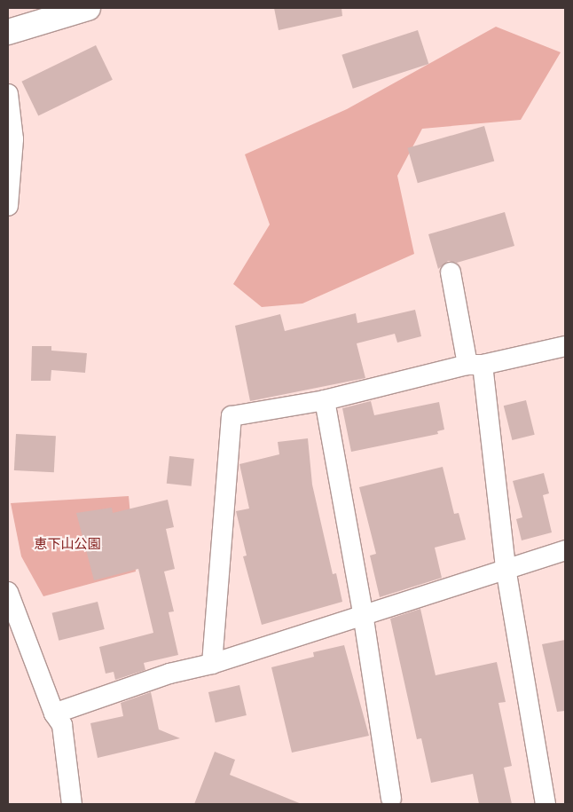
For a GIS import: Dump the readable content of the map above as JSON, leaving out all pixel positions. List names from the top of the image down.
{
  "parks": ["恵下山公園"]
}
